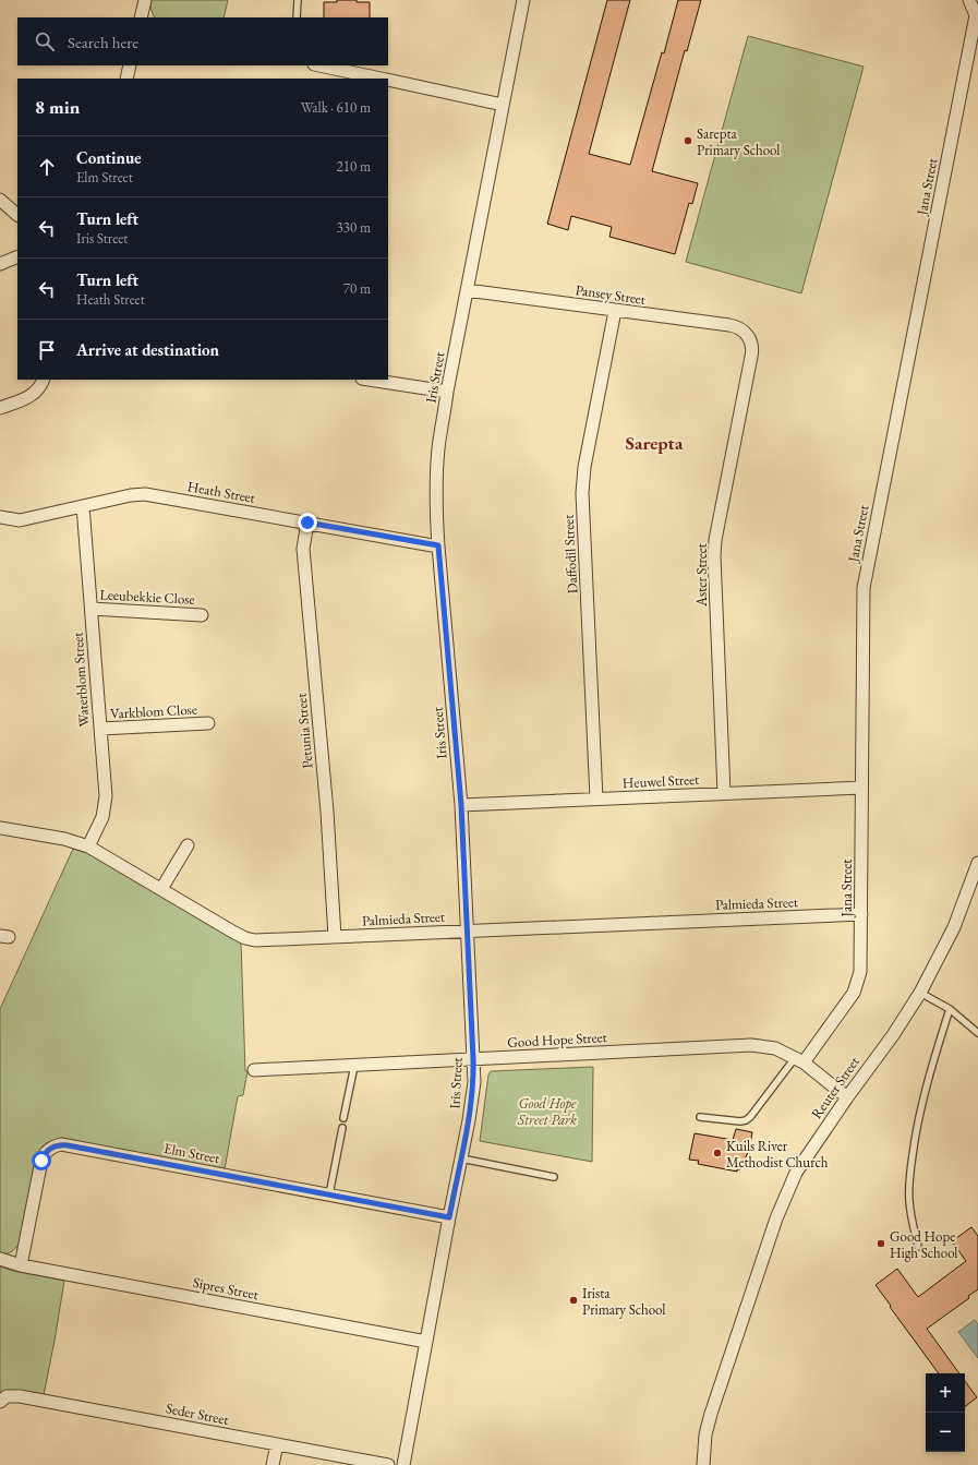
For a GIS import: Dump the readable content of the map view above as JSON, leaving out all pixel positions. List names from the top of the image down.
{
  "streets": {
    "street": [
      "Jana Street",
      "Pansey Street",
      "Iris Street",
      "Heath Street",
      "Daffodil Street",
      "Aster Street",
      "Leeubekkie Close",
      "Waterblom Street",
      "Varkblom Close",
      "Petunia Street",
      "Heuwel Street",
      "Palmieda Street",
      "Good Hope Street",
      "Reuter Street",
      "Elm Street",
      "Sipres Street",
      "Seder Street"
    ]
  },
  "crossings": [
    ["Jana Street", "Heuwel Street"],
    ["Jana Street", "Palmieda Street"],
    ["Jana Street", "Good Hope Street"],
    ["Pansey Street", "Iris Street"],
    ["Pansey Street", "Daffodil Street"],
    ["Pansey Street", "Aster Street"],
    ["Iris Street", "Heath Street"],
    ["Iris Street", "Heuwel Street"],
    ["Iris Street", "Palmieda Street"],
    ["Iris Street", "Good Hope Street"],
    ["Iris Street", "Elm Street"],
    ["Iris Street", "Sipres Street"],
    ["Heath Street", "Waterblom Street"],
    ["Heath Street", "Petunia Street"],
    ["Daffodil Street", "Heuwel Street"],
    ["Aster Street", "Heuwel Street"],
    ["Leeubekkie Close", "Waterblom Street"],
    ["Waterblom Street", "Varkblom Close"],
    ["Waterblom Street", "Palmieda Street"],
    ["Petunia Street", "Palmieda Street"],
    ["Good Hope Street", "Reuter Street"],
    ["Elm Street", "Sipres Street"]
  ],
  "districts": ["Sarepta"],
  "parks": ["Good Hope Street Park"],
  "places": [
    "Sarepta Primary School",
    "Kuils River Methodist Church",
    "Good Hope High School",
    "Irista Primary School"
  ],
  "page": {
    "search": "Search here",
    "heading": ["8 min", "Walk · 610 m"],
    "list": [
      ["Continue", "Elm Street", "210 m"],
      ["Turn left", "Iris Street", "330 m"],
      ["Turn left", "Heath Street", "70 m"],
      "Arrive at destination"
    ],
    "map_buttons": ["+", "−"]
  }
}
